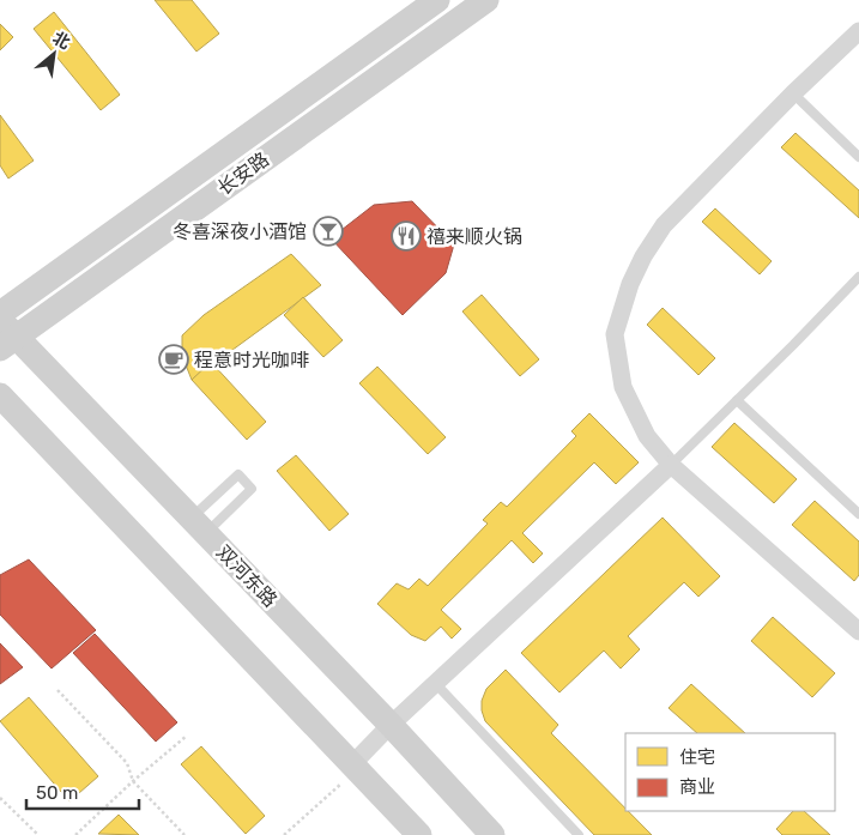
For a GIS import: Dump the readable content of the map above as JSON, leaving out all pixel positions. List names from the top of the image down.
{
  "streets": {
    "street": ["长安路", "双河东路"]
  },
  "crossings": [
    ["长安路", "双河东路"]
  ],
  "places": {
    "bar": ["冬喜深夜小酒馆"],
    "restaurant": ["禧来顺火锅"],
    "cafe": ["程意时光咖啡"]
  },
  "legend": ["住宅", "商业"],
  "scale_bar": "50 m",
  "north": "top right"
}
